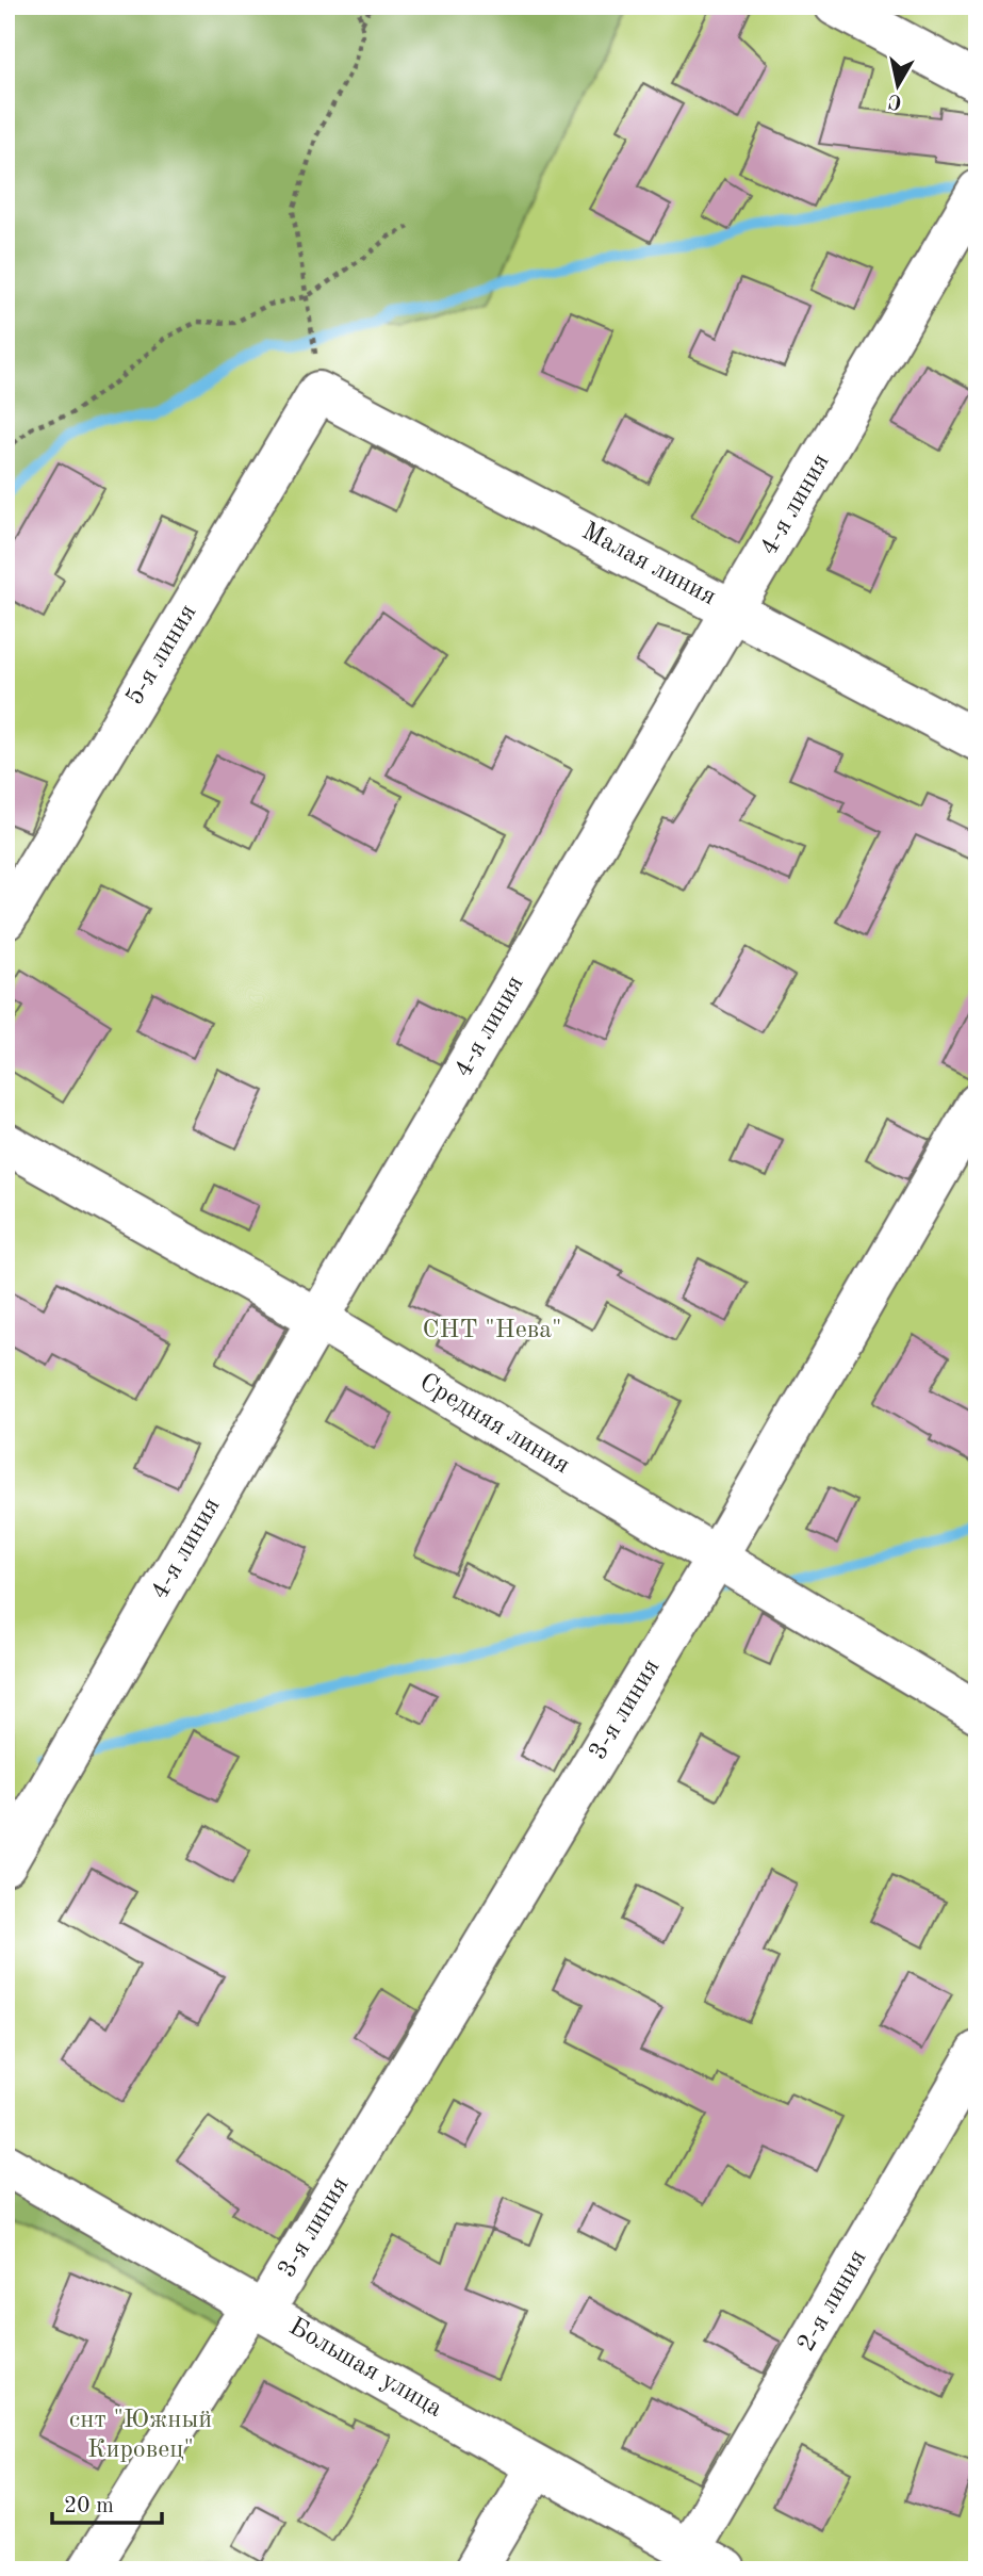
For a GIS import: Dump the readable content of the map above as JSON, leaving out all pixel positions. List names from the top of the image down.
{
  "streets": {
    "street": [
      "4-я линия",
      "Малая линия",
      "5-я линия",
      "Средняя линия",
      "3-я линия",
      "2-я линия",
      "Большая улица"
    ]
  },
  "crossings": [
    ["4-я линия", "Малая линия"],
    ["4-я линия", "Средняя линия"],
    ["Малая линия", "5-я линия"],
    ["Средняя линия", "3-я линия"],
    ["3-я линия", "Большая улица"],
    ["2-я линия", "Большая улица"]
  ],
  "parks": ["СНТ \"Нева\"", "снт \"Южный Кировец\""],
  "scale_bar": "20 m",
  "north": "bottom"
}
